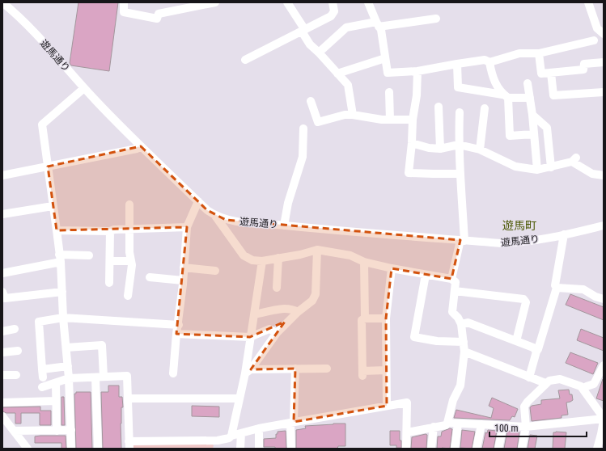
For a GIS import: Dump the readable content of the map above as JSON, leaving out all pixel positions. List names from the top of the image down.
{
  "streets": {
    "street": ["遊馬通り"]
  },
  "districts": ["遊馬町"],
  "scale_bar": "100 m"
}
